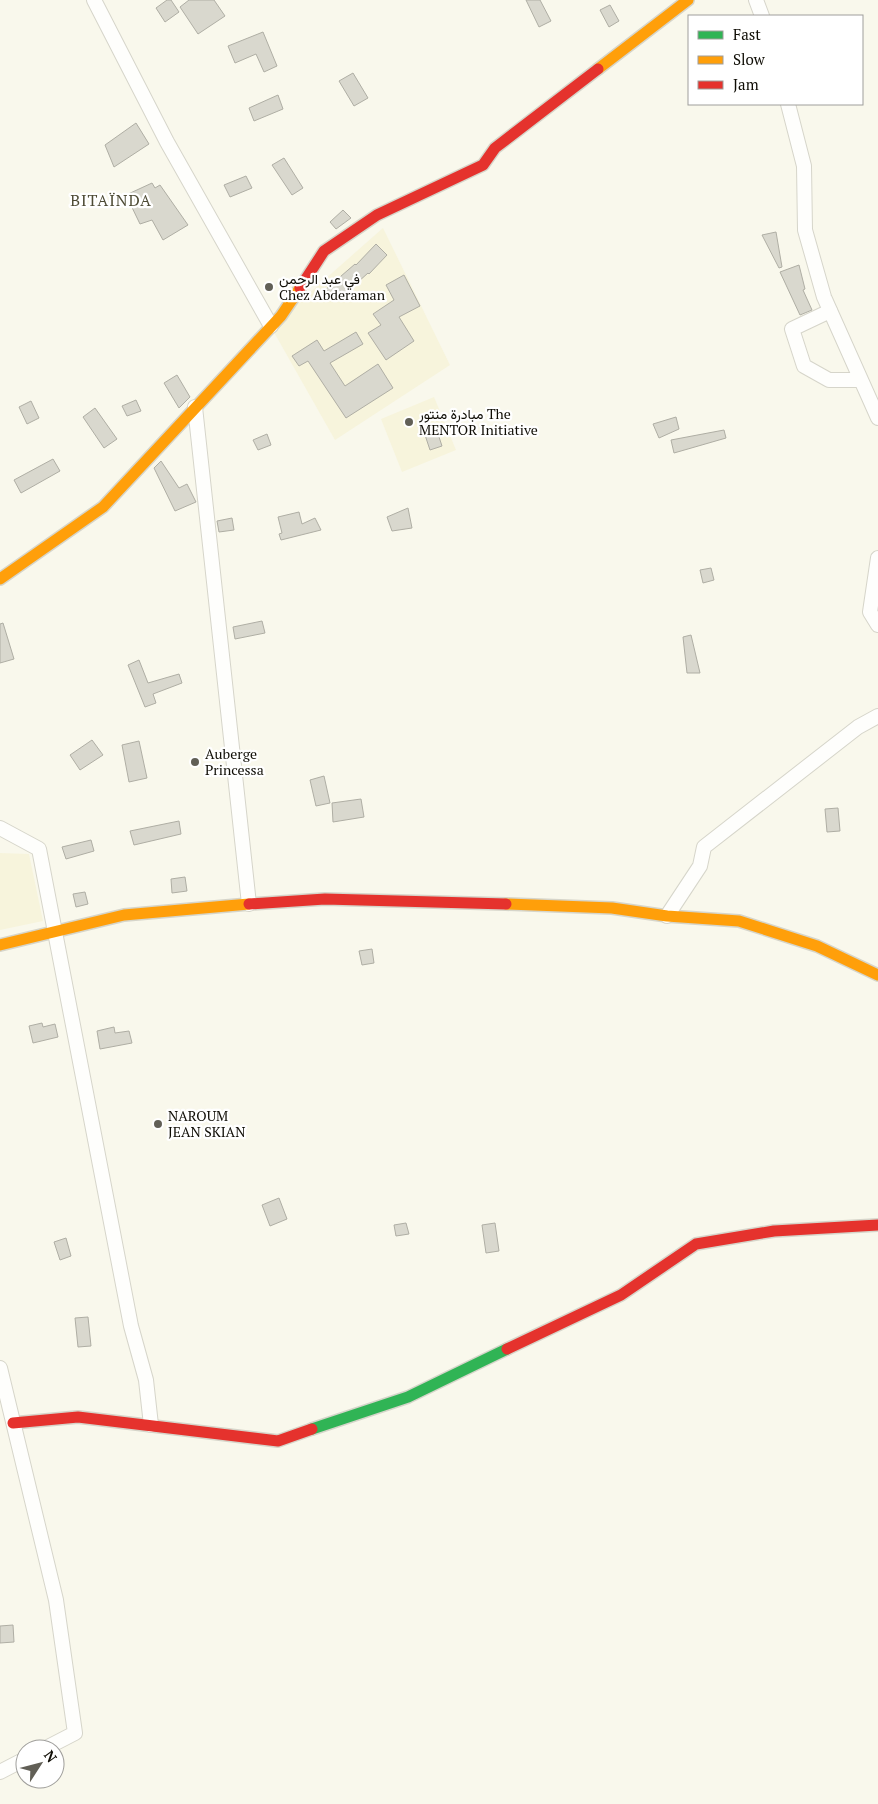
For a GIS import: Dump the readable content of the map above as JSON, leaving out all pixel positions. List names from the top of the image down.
{
  "districts": ["BITAÏNDA"],
  "places": [
    "في عبد الرحمن Chez Abderaman",
    "مبادرة منتور The MENTOR Initiative",
    "Auberge Princessa",
    "NAROUM JEAN SKIAN"
  ],
  "legend": ["Fast", "Slow", "Jam"],
  "north": "top right"
}
